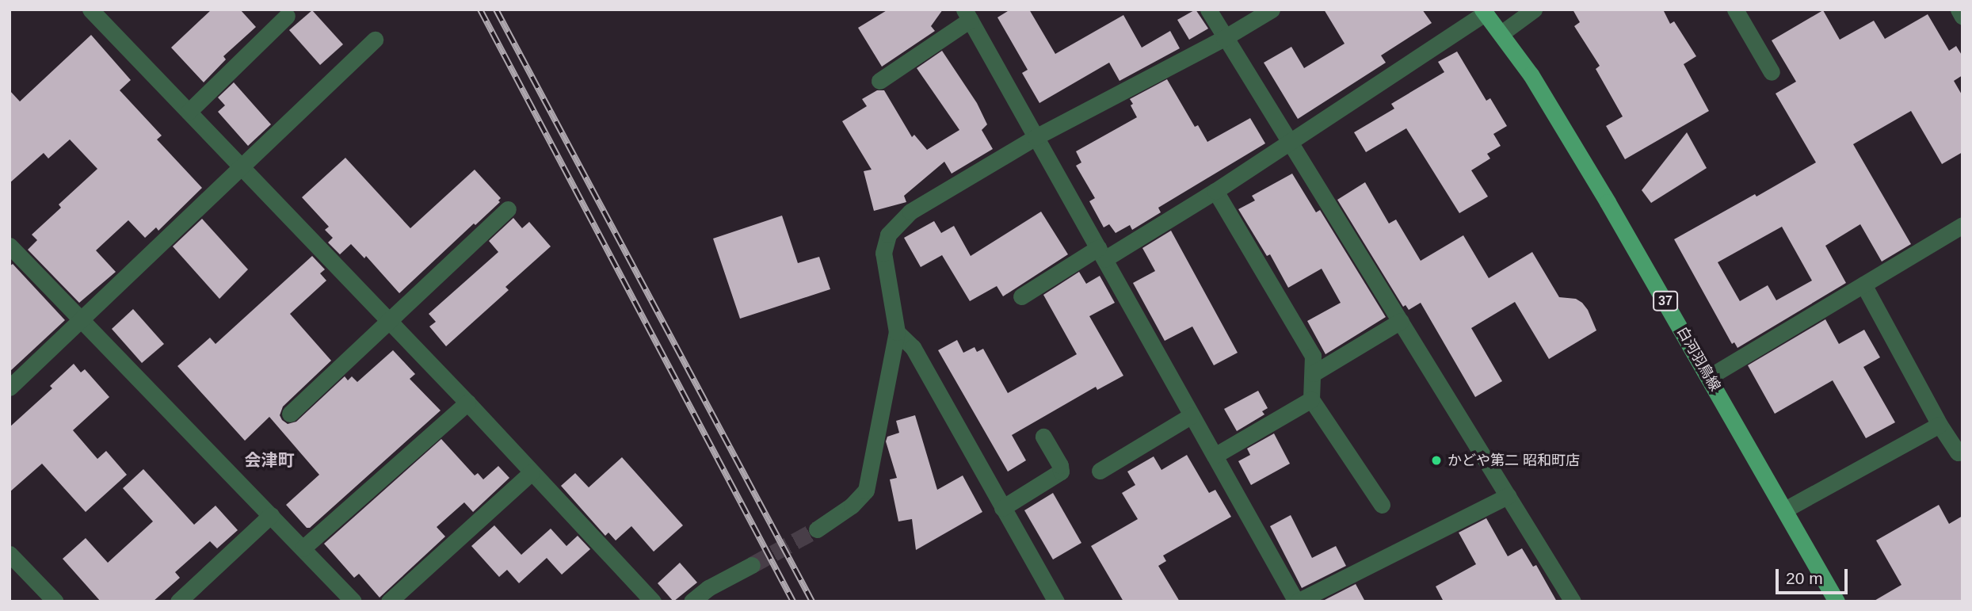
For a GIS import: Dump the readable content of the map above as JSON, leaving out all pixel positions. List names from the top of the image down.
{
  "streets": {
    "main road": ["37", "白河羽鳥線"]
  },
  "districts": ["会津町"],
  "places": ["かどや第二 昭和町店"],
  "scale_bar": "20 m"
}
